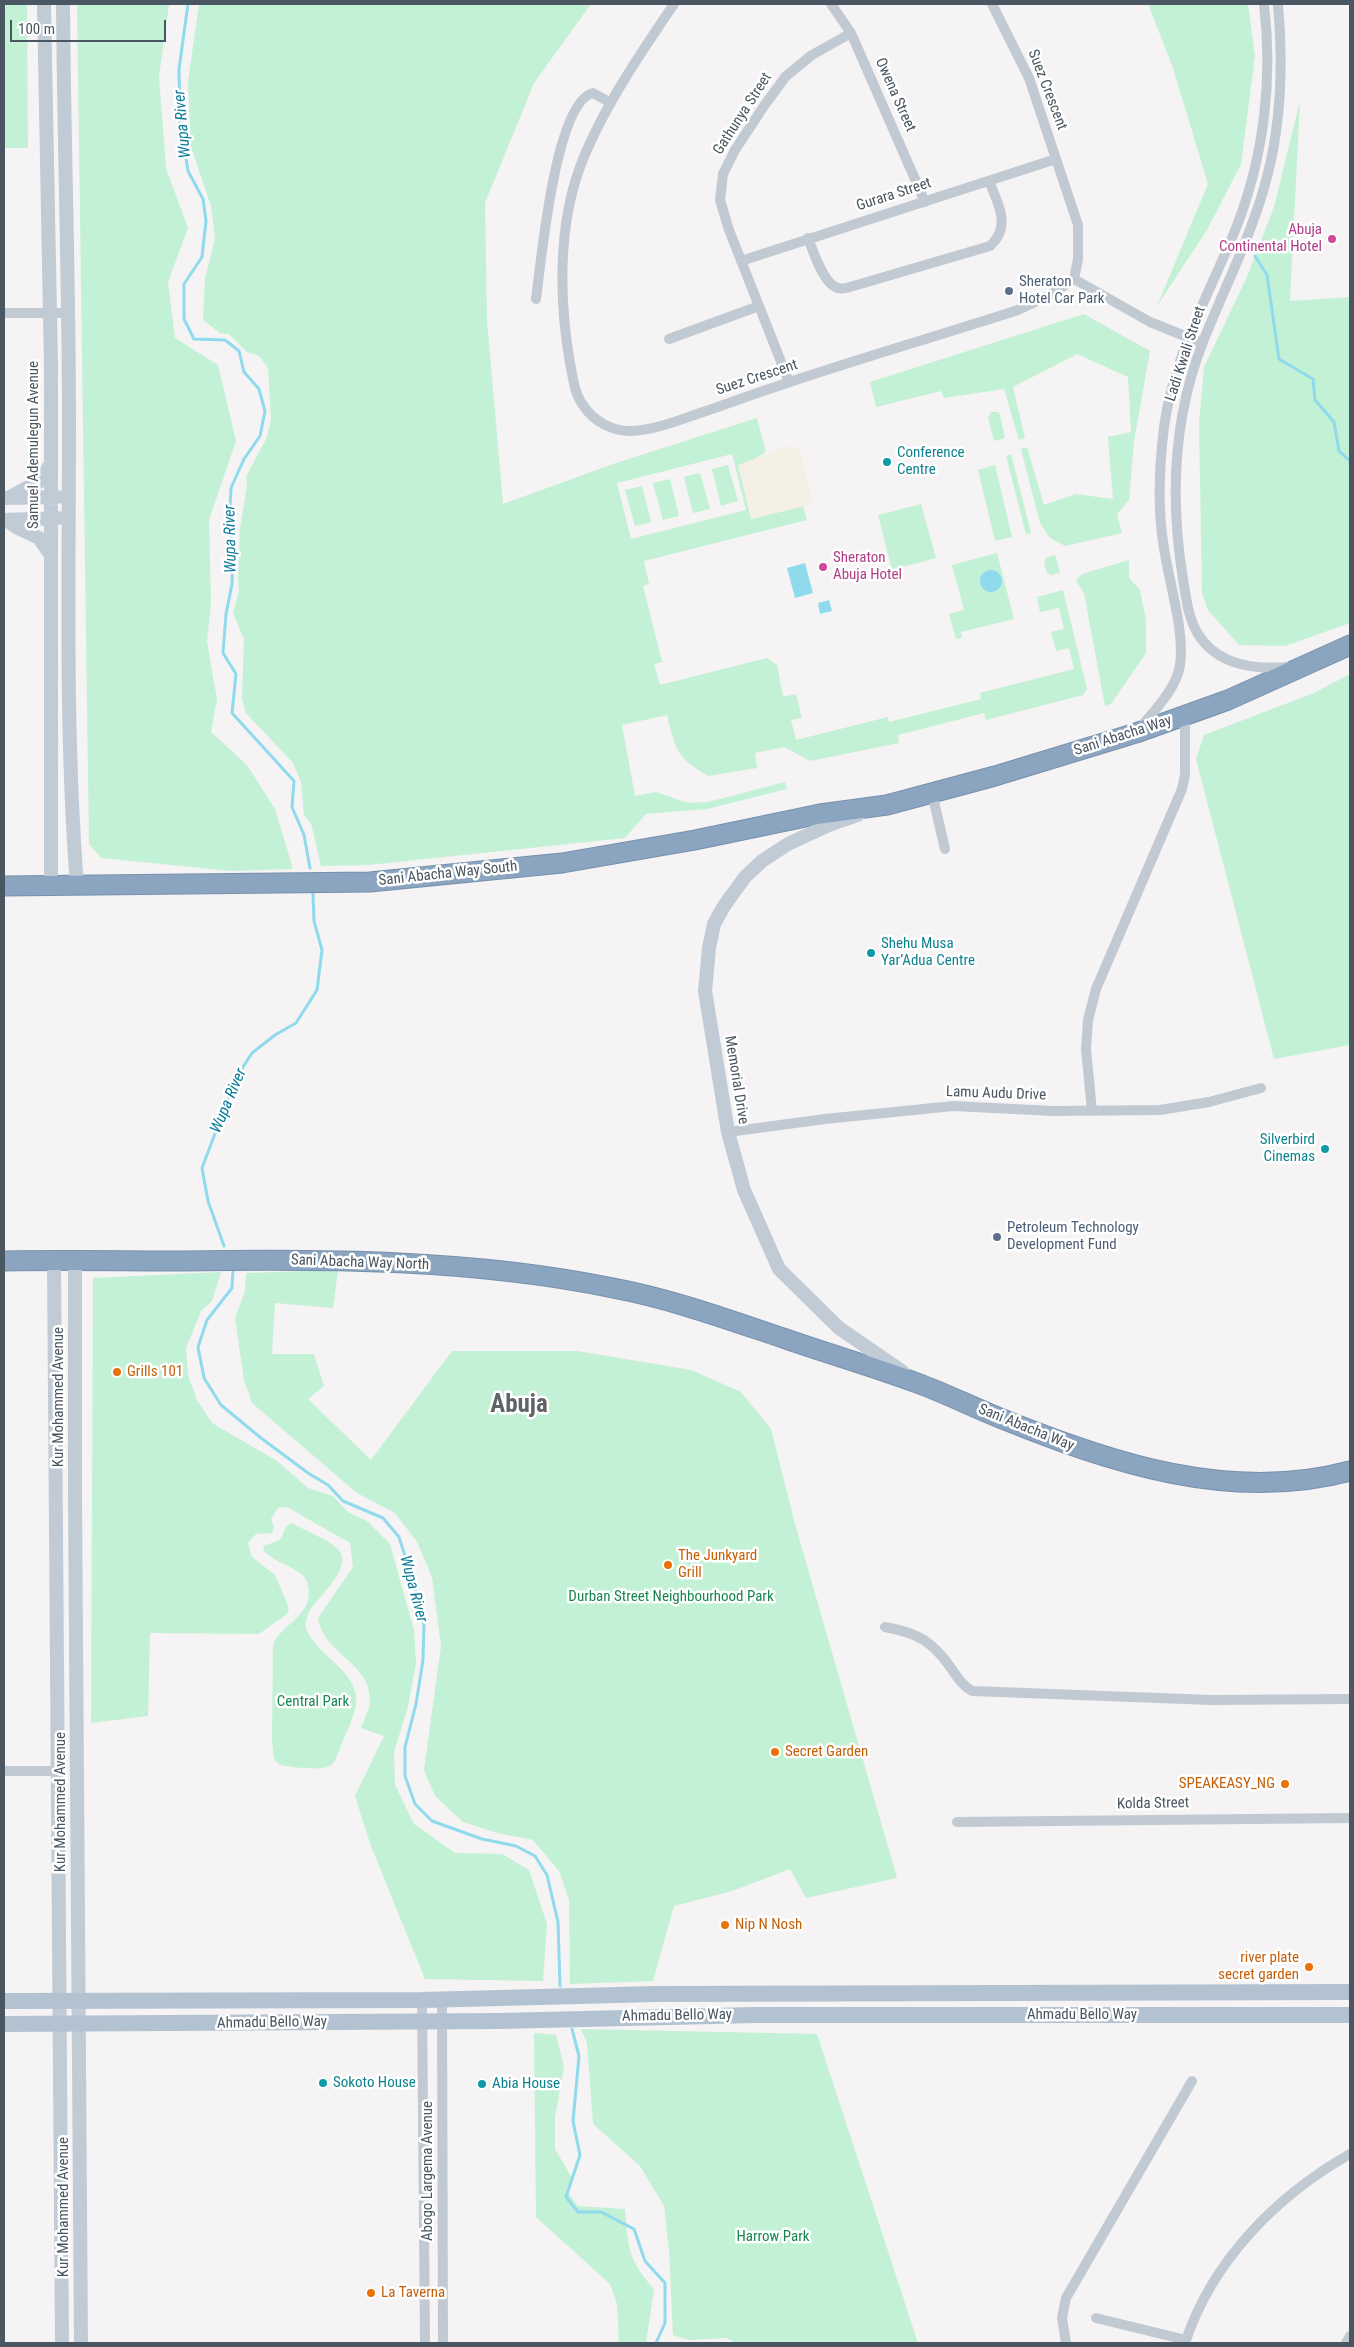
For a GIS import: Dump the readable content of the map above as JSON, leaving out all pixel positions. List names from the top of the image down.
{
  "streets": {
    "highway": ["Sani Abacha Way", "Sani Abacha Way South", "Sani Abacha Way North"],
    "main road": ["Ahmadu Bello Way"],
    "street": [
      "Suez Crescent",
      "Owena Street",
      "Gathunya Street",
      "Gurara Street",
      "Ladi Kwali Street",
      "Samuel Ademulegun Avenue",
      "Memorial Drive",
      "Lamu Audu Drive",
      "Kur Mohammed Avenue",
      "Kolda Street",
      "Abogo Largema Avenue"
    ]
  },
  "crossings": [
    ["Suez Crescent", "Gathunya Street"],
    ["Suez Crescent", "Gurara Street"],
    ["Owena Street", "Gathunya Street"],
    ["Owena Street", "Gurara Street"],
    ["Gathunya Street", "Gurara Street"],
    ["Ladi Kwali Street", "Sani Abacha Way"],
    ["Samuel Ademulegun Avenue", "Sani Abacha Way South"],
    ["Sani Abacha Way", "Sani Abacha Way South"],
    ["Sani Abacha Way", "Memorial Drive"],
    ["Sani Abacha Way", "Sani Abacha Way North"],
    ["Sani Abacha Way South", "Memorial Drive"],
    ["Memorial Drive", "Lamu Audu Drive"],
    ["Sani Abacha Way North", "Kur Mohammed Avenue"],
    ["Kur Mohammed Avenue", "Ahmadu Bello Way"],
    ["Ahmadu Bello Way", "Abogo Largema Avenue"]
  ],
  "districts": ["Abuja"],
  "water": ["Wupa River"],
  "parks": ["Durban Street Neighbourhood Park", "Central Park", "Harrow Park"],
  "places": [
    "Abuja Continental Hotel",
    "Sheraton Hotel Car Park",
    "Conference Centre",
    "Sheraton Abuja Hotel",
    "Shehu Musa Yar’Adua Centre",
    "Silverbird Cinemas",
    "Petroleum Technology Development Fund",
    "Grills 101",
    "The Junkyard Grill",
    "Secret Garden",
    "SPEAKEASY_NG",
    "Nip N Nosh",
    "river plate secret garden",
    "Sokoto House",
    "Abia House",
    "La Taverna"
  ],
  "scale_bar": "100 m"
}
